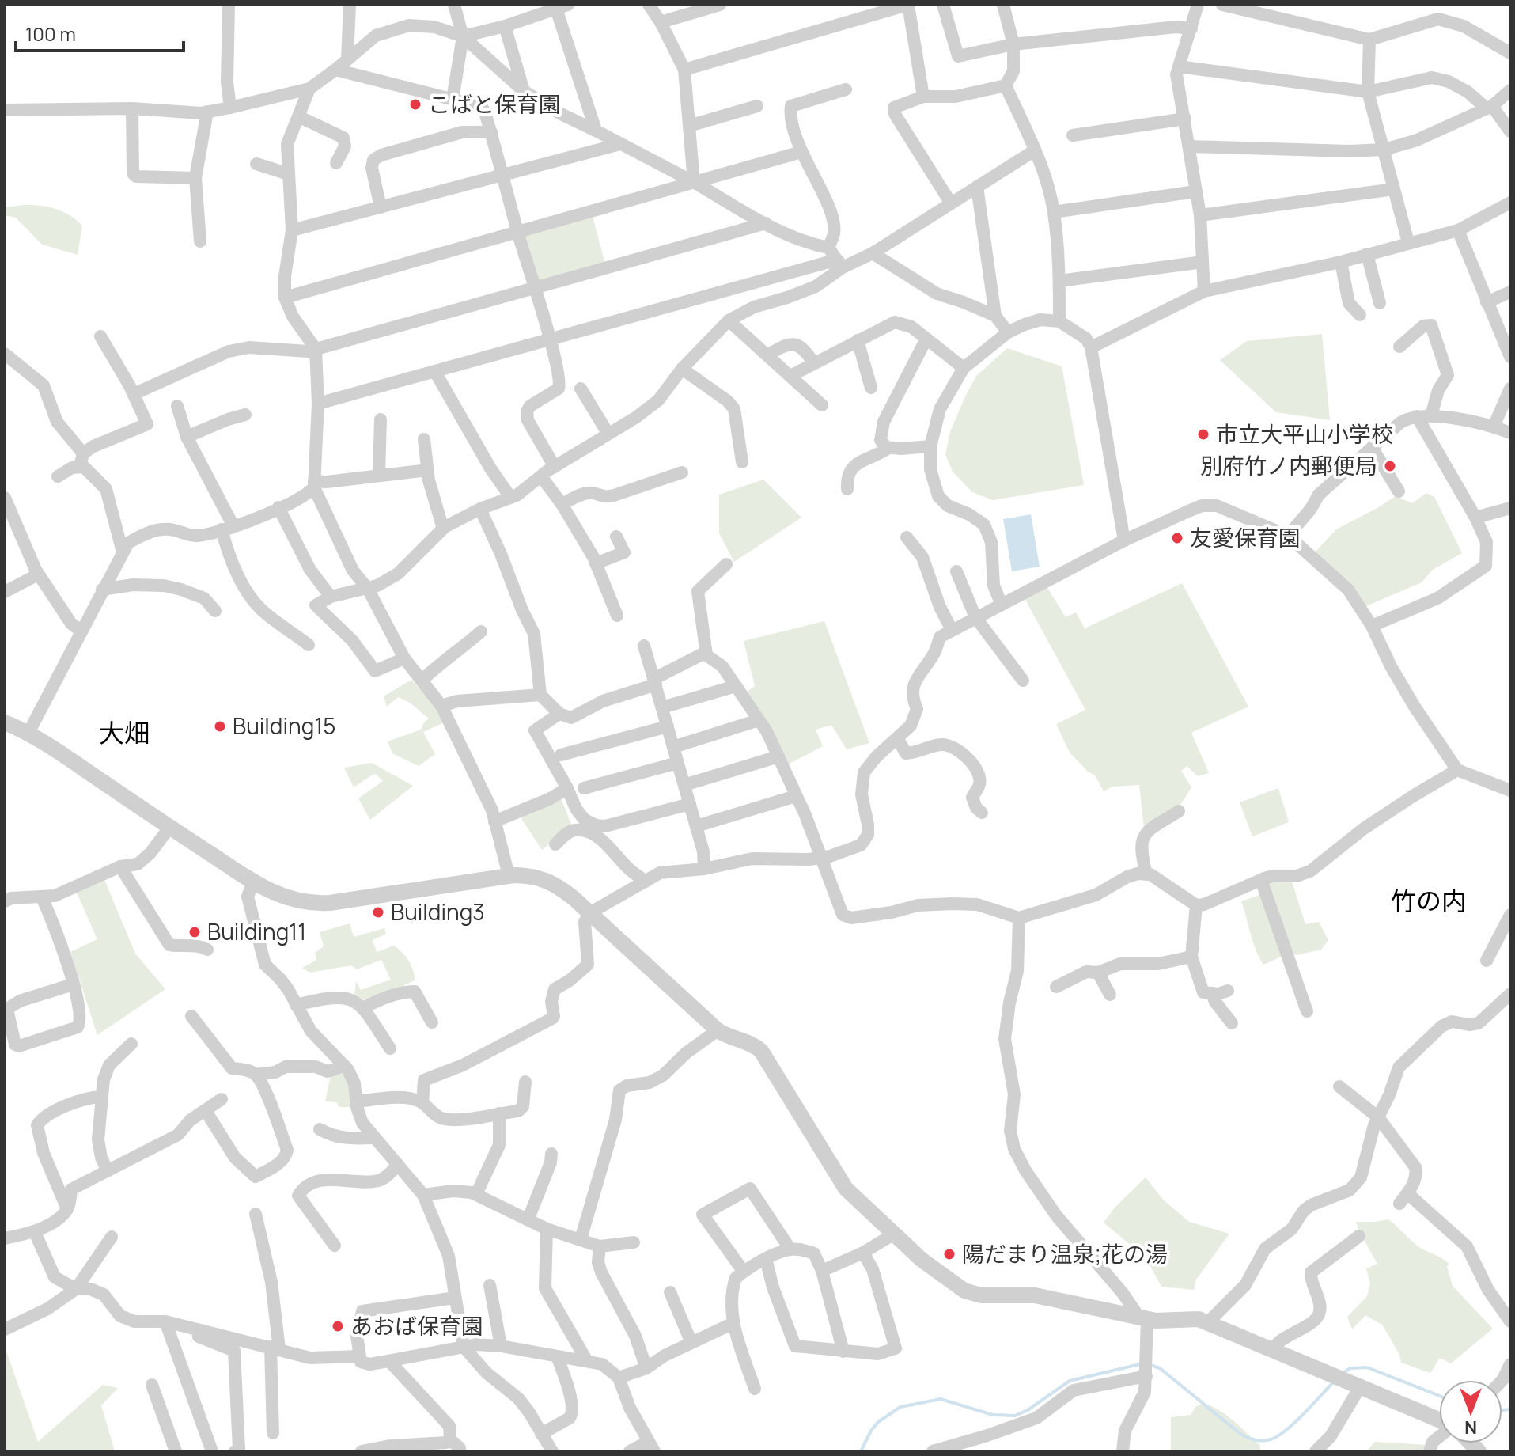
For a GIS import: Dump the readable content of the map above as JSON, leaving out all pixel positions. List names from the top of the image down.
{
  "districts": ["大畑", "竹の内"],
  "places": [
    "こばと保育園",
    "市立大平山小学校",
    "別府竹ノ内郵便局",
    "友愛保育園",
    "Building15",
    "Building3",
    "Building11",
    "陽だまり温泉;花の湯",
    "あおば保育園"
  ],
  "scale_bar": "100 m",
  "north": "bottom"
}
